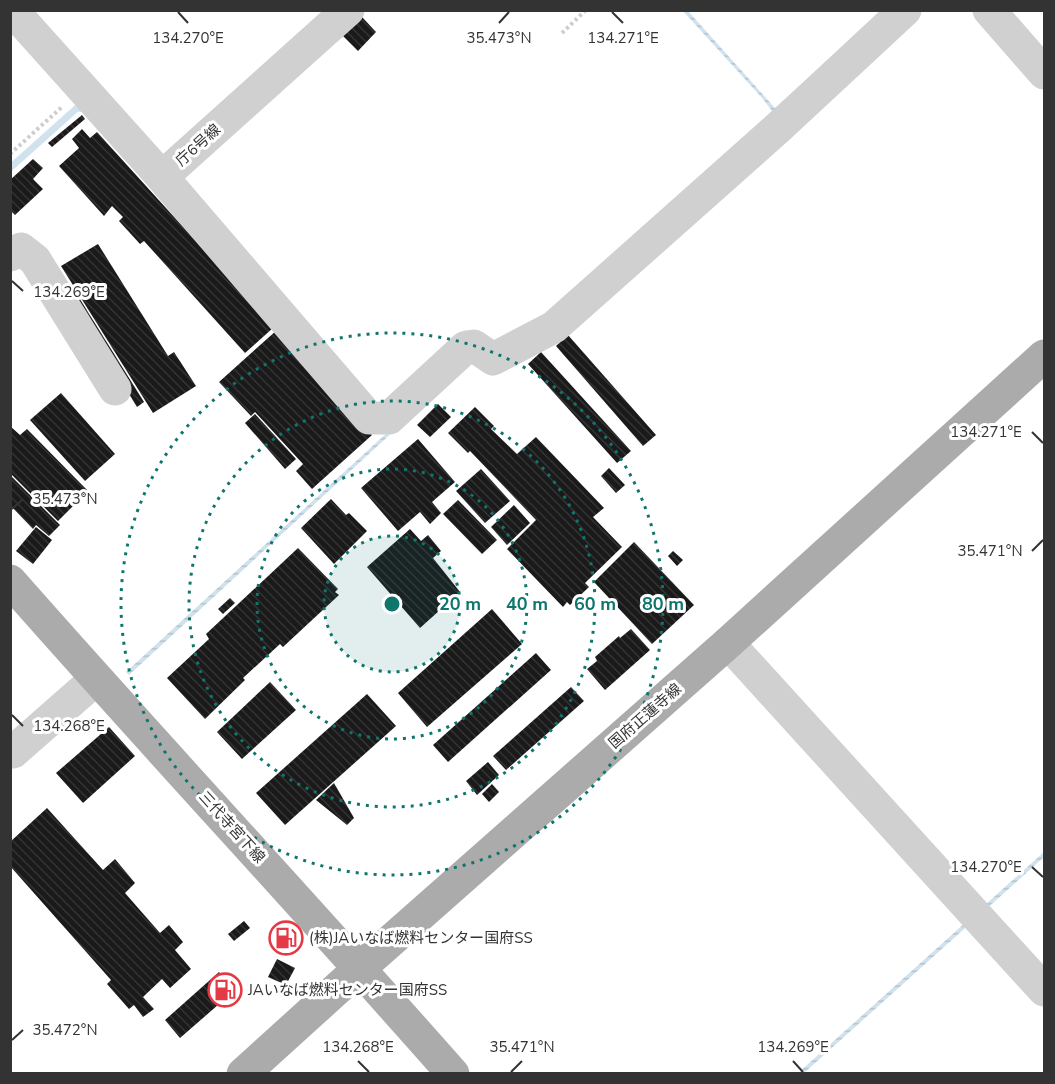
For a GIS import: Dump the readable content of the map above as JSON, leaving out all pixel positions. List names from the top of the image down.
{
  "streets": {
    "main road": ["国府正蓮寺線", "三代寺宮下線"],
    "street": ["庁6号線"]
  },
  "crossings": [
    ["国府正蓮寺線", "三代寺宮下線"]
  ],
  "places": {
    "fuel station": ["(株)JAいなば燃料センター国府SS", "JAいなば燃料センター国府SS"]
  },
  "coordinates": [
    "134.271°E",
    "134.270°E",
    "35.473°N",
    "134.269°E",
    "35.471°N",
    "134.268°E",
    "35.472°N"
  ],
  "rings": [
    "20 m",
    "40 m",
    "60 m",
    "80 m"
  ]
}
